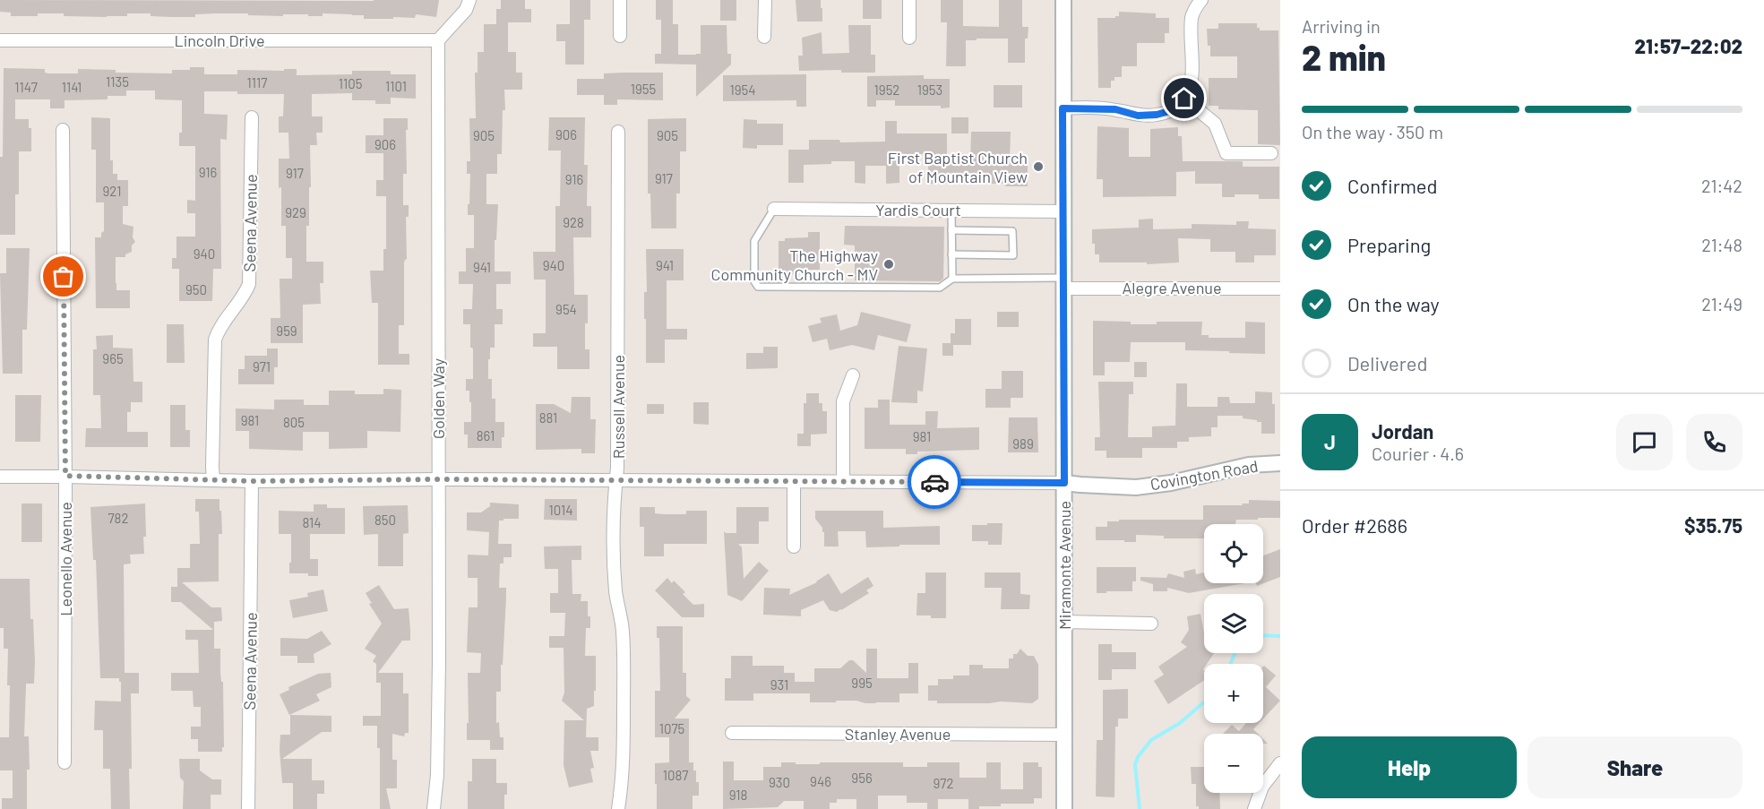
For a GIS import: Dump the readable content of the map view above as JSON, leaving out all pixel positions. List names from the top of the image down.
{
  "streets": {
    "street": [
      "Lincoln Drive",
      "Yardis Court",
      "Seena Avenue",
      "Alegre Avenue",
      "Golden Way",
      "Russell Avenue",
      "Covington Road",
      "Leonello Avenue",
      "Miramonte Avenue",
      "Stanley Avenue"
    ]
  },
  "crossings": [
    ["Lincoln Drive", "Golden Way"],
    ["Yardis Court", "Miramonte Avenue"],
    ["Seena Avenue", "Covington Road"],
    ["Alegre Avenue", "Miramonte Avenue"],
    ["Golden Way", "Covington Road"],
    ["Russell Avenue", "Covington Road"],
    ["Covington Road", "Leonello Avenue"],
    ["Covington Road", "Miramonte Avenue"],
    ["Miramonte Avenue", "Stanley Avenue"]
  ],
  "places": ["First Baptist Church of Mountain View", "The Highway Community Church - MV"],
  "house_numbers": [
    "1135",
    "1117",
    "1105",
    "1101",
    "1147",
    "1141",
    "1955",
    "1954",
    "1952",
    "1953",
    "906",
    "905",
    "905",
    "906",
    "916",
    "917",
    "917",
    "916",
    "921",
    "929",
    "928",
    "940",
    "940",
    "941",
    "941",
    "950",
    "954",
    "959",
    "965",
    "971",
    "881",
    "981",
    "805",
    "861",
    "981",
    "989",
    "1014",
    "782",
    "850",
    "814",
    "995",
    "931",
    "1075",
    "1087",
    "956",
    "946",
    "930",
    "972",
    "918"
  ],
  "page": {
    "heading": ["2 min", "Arriving in", "21:57–22:02"],
    "panel": [
      "Jordan",
      "Courier · 4.6",
      "Order #2686",
      "$35.75"
    ],
    "bar": "On the way · 350 m",
    "list": [
      ["Confirmed", "21:42"],
      ["Preparing", "21:48"],
      ["On the way", "21:49"],
      "Delivered"
    ],
    "round": "J",
    "map_buttons": ["+", "−"],
    "buttons": ["Help", "Share"]
  }
}
